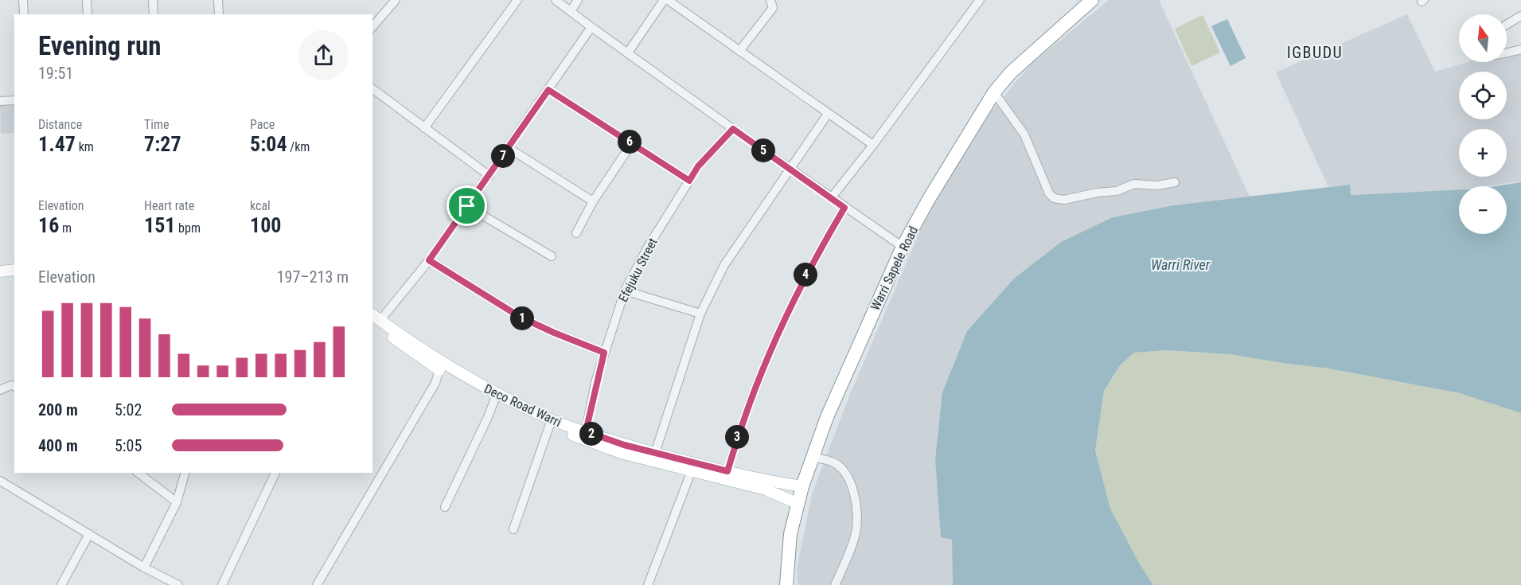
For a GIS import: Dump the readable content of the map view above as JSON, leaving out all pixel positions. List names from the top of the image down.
{
  "streets": {
    "highway": ["Warri Sapele Road"],
    "main road": ["Deco Road Warri"],
    "street": ["Efejuku Street"]
  },
  "crossings": [
    ["Warri Sapele Road", "Deco Road Warri"],
    ["Efejuku Street", "Deco Road Warri"]
  ],
  "districts": ["IGBUDU"],
  "water": ["Warri River"],
  "north": "top",
  "page": {
    "map_buttons": ["+", "−"],
    "heading": ["Evening run", "19:51"],
    "stats": [
      ["Distance", "1.47 km"],
      ["Time", "7:27"],
      ["Pace", "5:04 /km"],
      ["Elevation", "16 m"],
      ["Heart rate", "151 bpm"],
      ["kcal", "100"]
    ],
    "pins": [
      "6",
      "5",
      "7",
      "4",
      "1",
      "2",
      "3"
    ],
    "chart": ["Elevation", "197–213 m"],
    "list": [
      {
        "name": "200 m",
        "note": "5:02"
      },
      {
        "name": "400 m",
        "note": "5:05"
      }
    ]
  }
}
